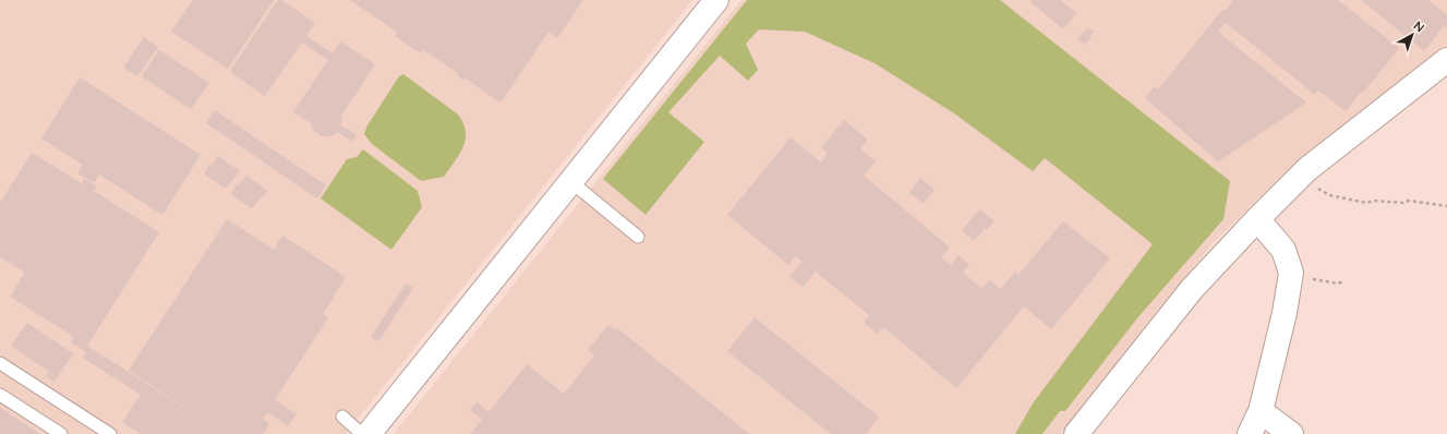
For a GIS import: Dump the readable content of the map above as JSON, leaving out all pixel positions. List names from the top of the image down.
{
  "north": "top right"
}
